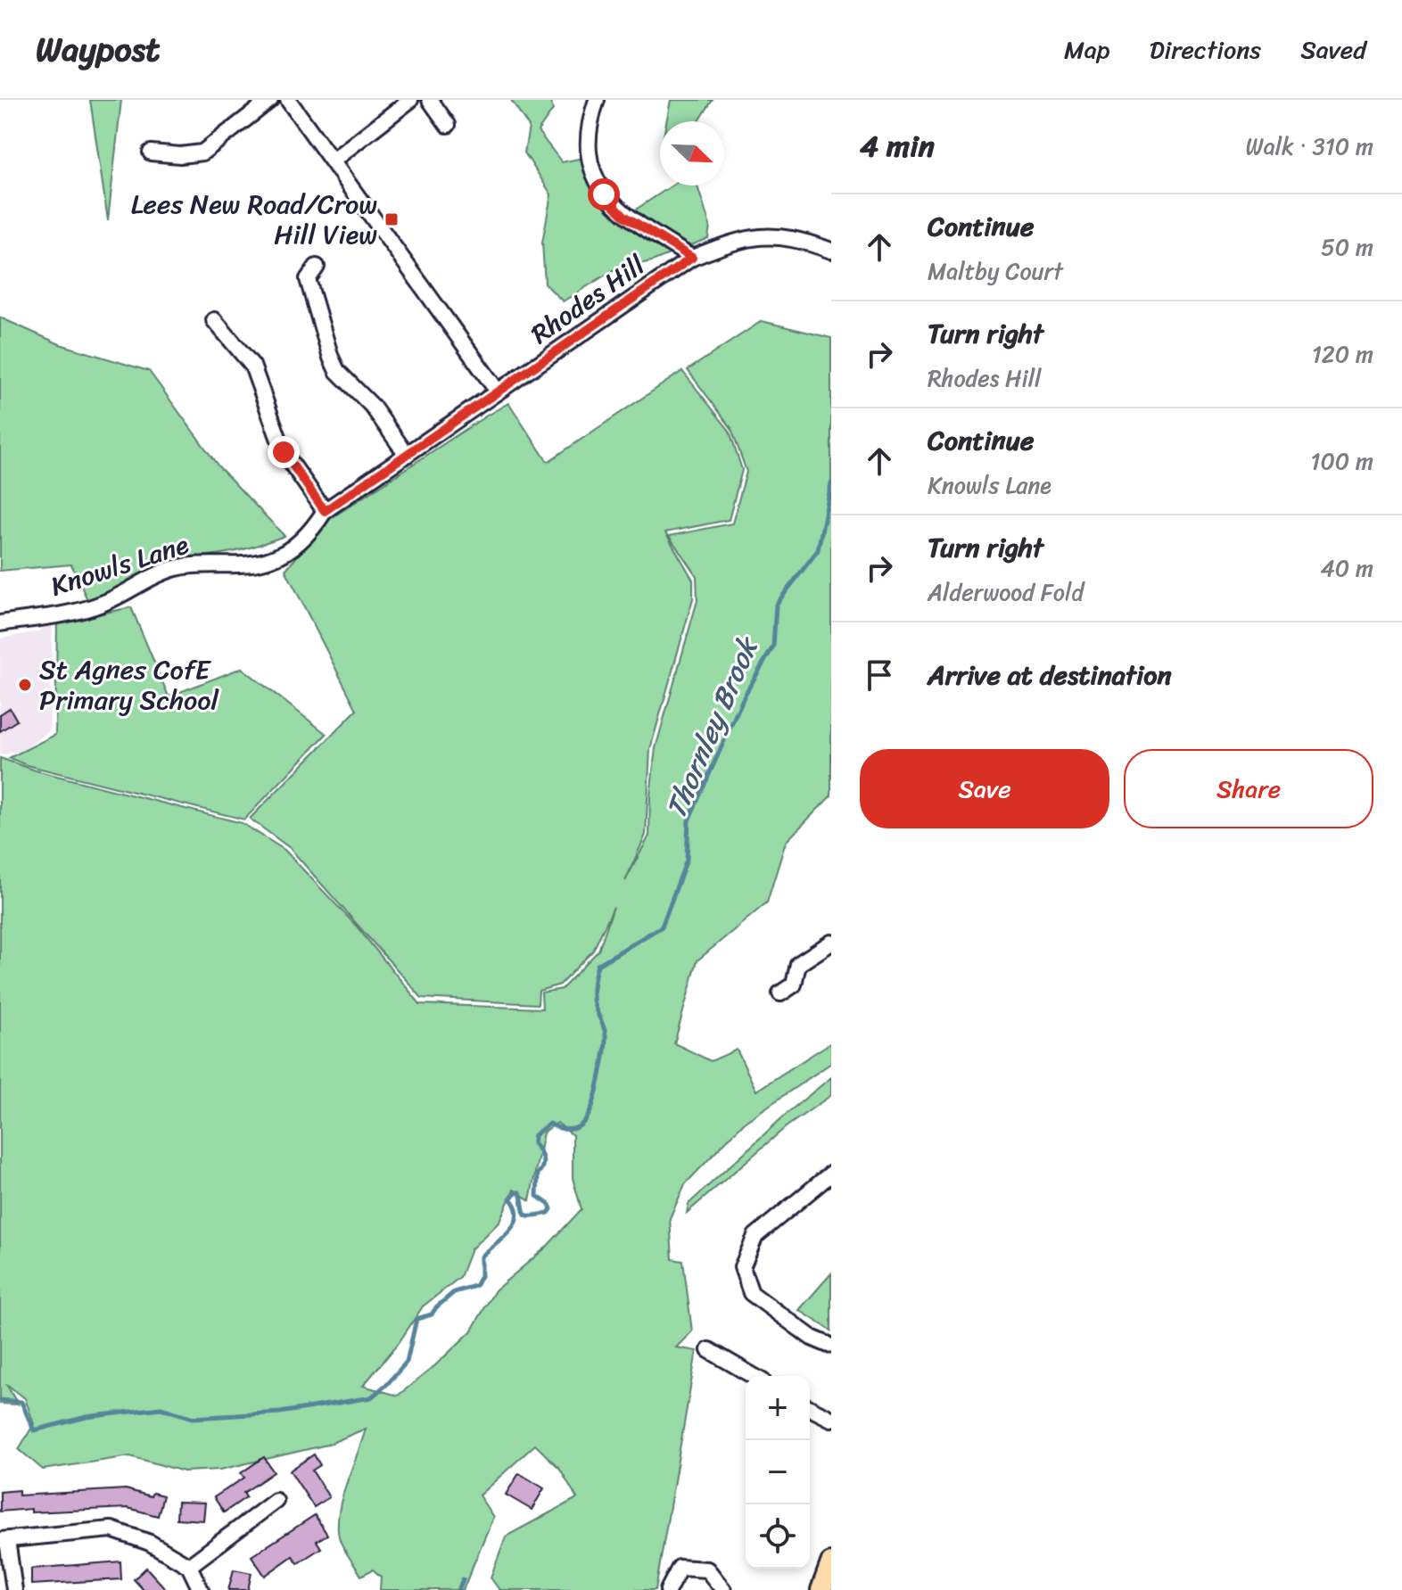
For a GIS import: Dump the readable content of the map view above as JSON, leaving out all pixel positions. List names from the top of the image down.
{
  "streets": {
    "street": ["Rhodes Hill", "Knowls Lane"]
  },
  "crossings": [
    ["Rhodes Hill", "Knowls Lane"]
  ],
  "water": ["Thornley Brook"],
  "places": {
    "transit": ["Lees New Road/Crow Hill View"],
    "other": ["St Agnes CofE Primary School"]
  },
  "north": "bottom right",
  "page": {
    "header": "Waypost",
    "nav": ["Map", "Directions", "Saved"],
    "heading": ["4 min", "Walk · 310 m"],
    "list": [
      ["Continue", "Maltby Court", "50 m"],
      ["Turn right", "Rhodes Hill", "120 m"],
      ["Continue", "Knowls Lane", "100 m"],
      ["Turn right", "Alderwood Fold", "40 m"],
      "Arrive at destination"
    ],
    "buttons": ["Save", "Share"],
    "map_buttons": ["+", "−"]
  }
}
